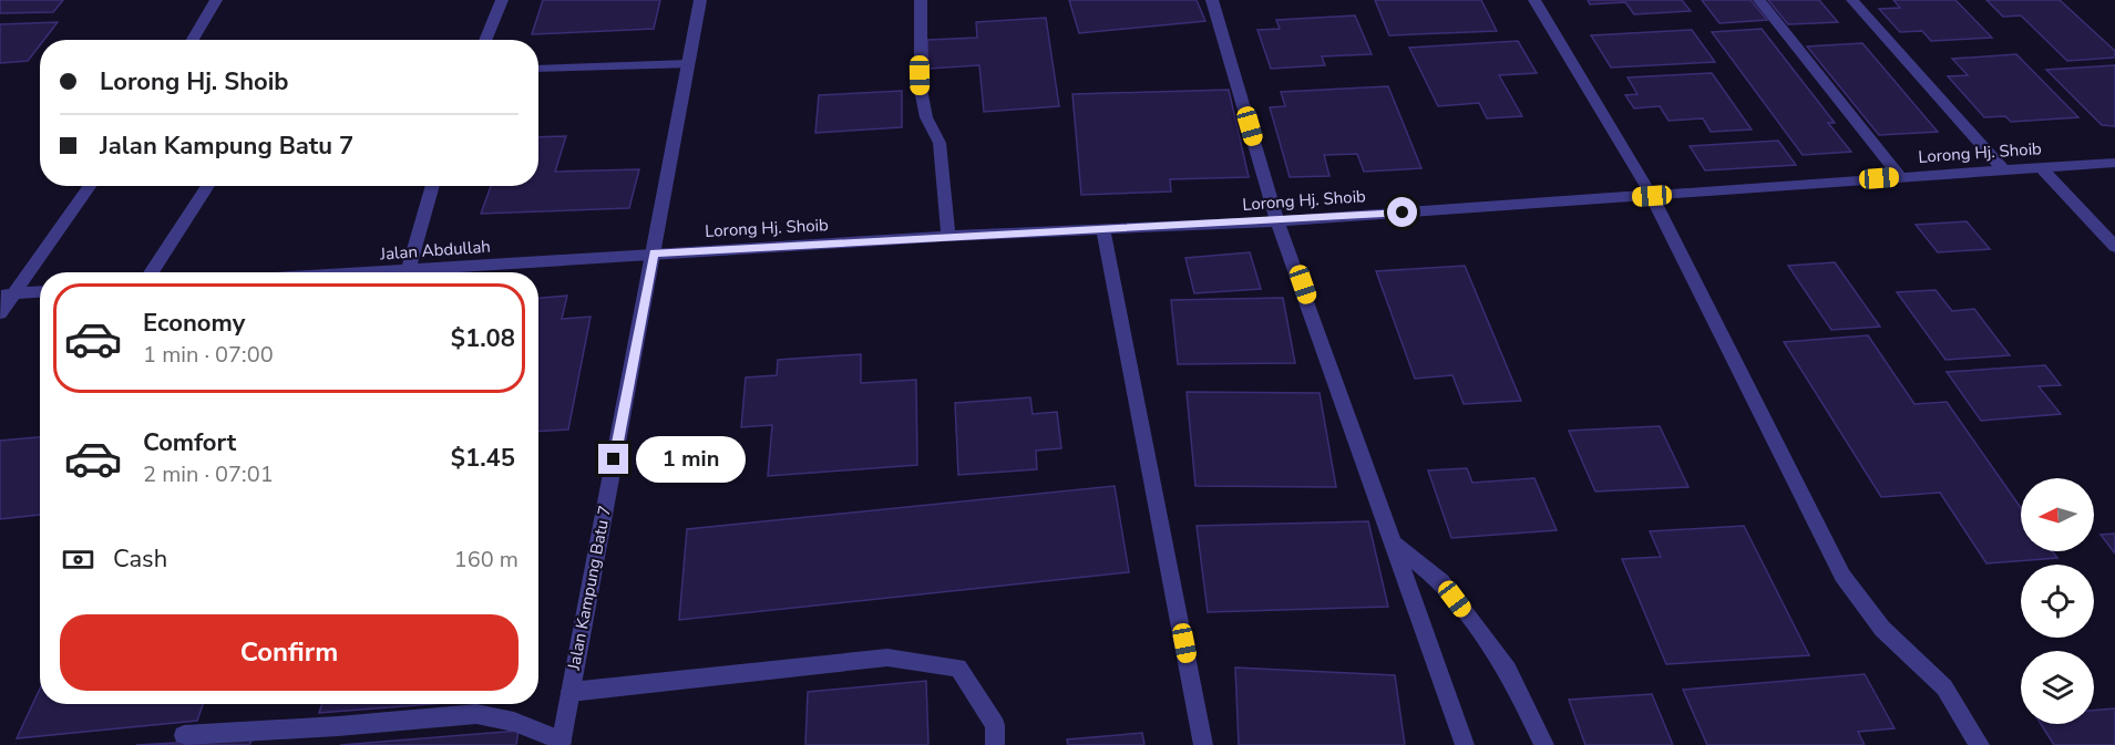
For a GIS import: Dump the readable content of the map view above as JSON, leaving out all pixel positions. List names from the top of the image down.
{
  "streets": {
    "street": ["Lorong Hj. Shoib", "Jalan Abdullah", "Jalan Kampung Batu 7"]
  },
  "crossings": [
    ["Lorong Hj. Shoib", "Jalan Abdullah"],
    ["Lorong Hj. Shoib", "Jalan Kampung Batu 7"],
    ["Jalan Abdullah", "Jalan Kampung Batu 7"]
  ],
  "north": "left",
  "page": {
    "banner": ["Lorong Hj. Shoib", "Jalan Kampung Batu 7"],
    "list": [
      {
        "name": "Economy",
        "note": "1 min · 07:00",
        "value": "$1.08"
      },
      {
        "name": "Comfort",
        "note": "2 min · 07:01",
        "value": "$1.45"
      }
    ],
    "bubble": "1 min",
    "pay": ["Cash", "160 m"],
    "buttons": "Confirm"
  }
}
